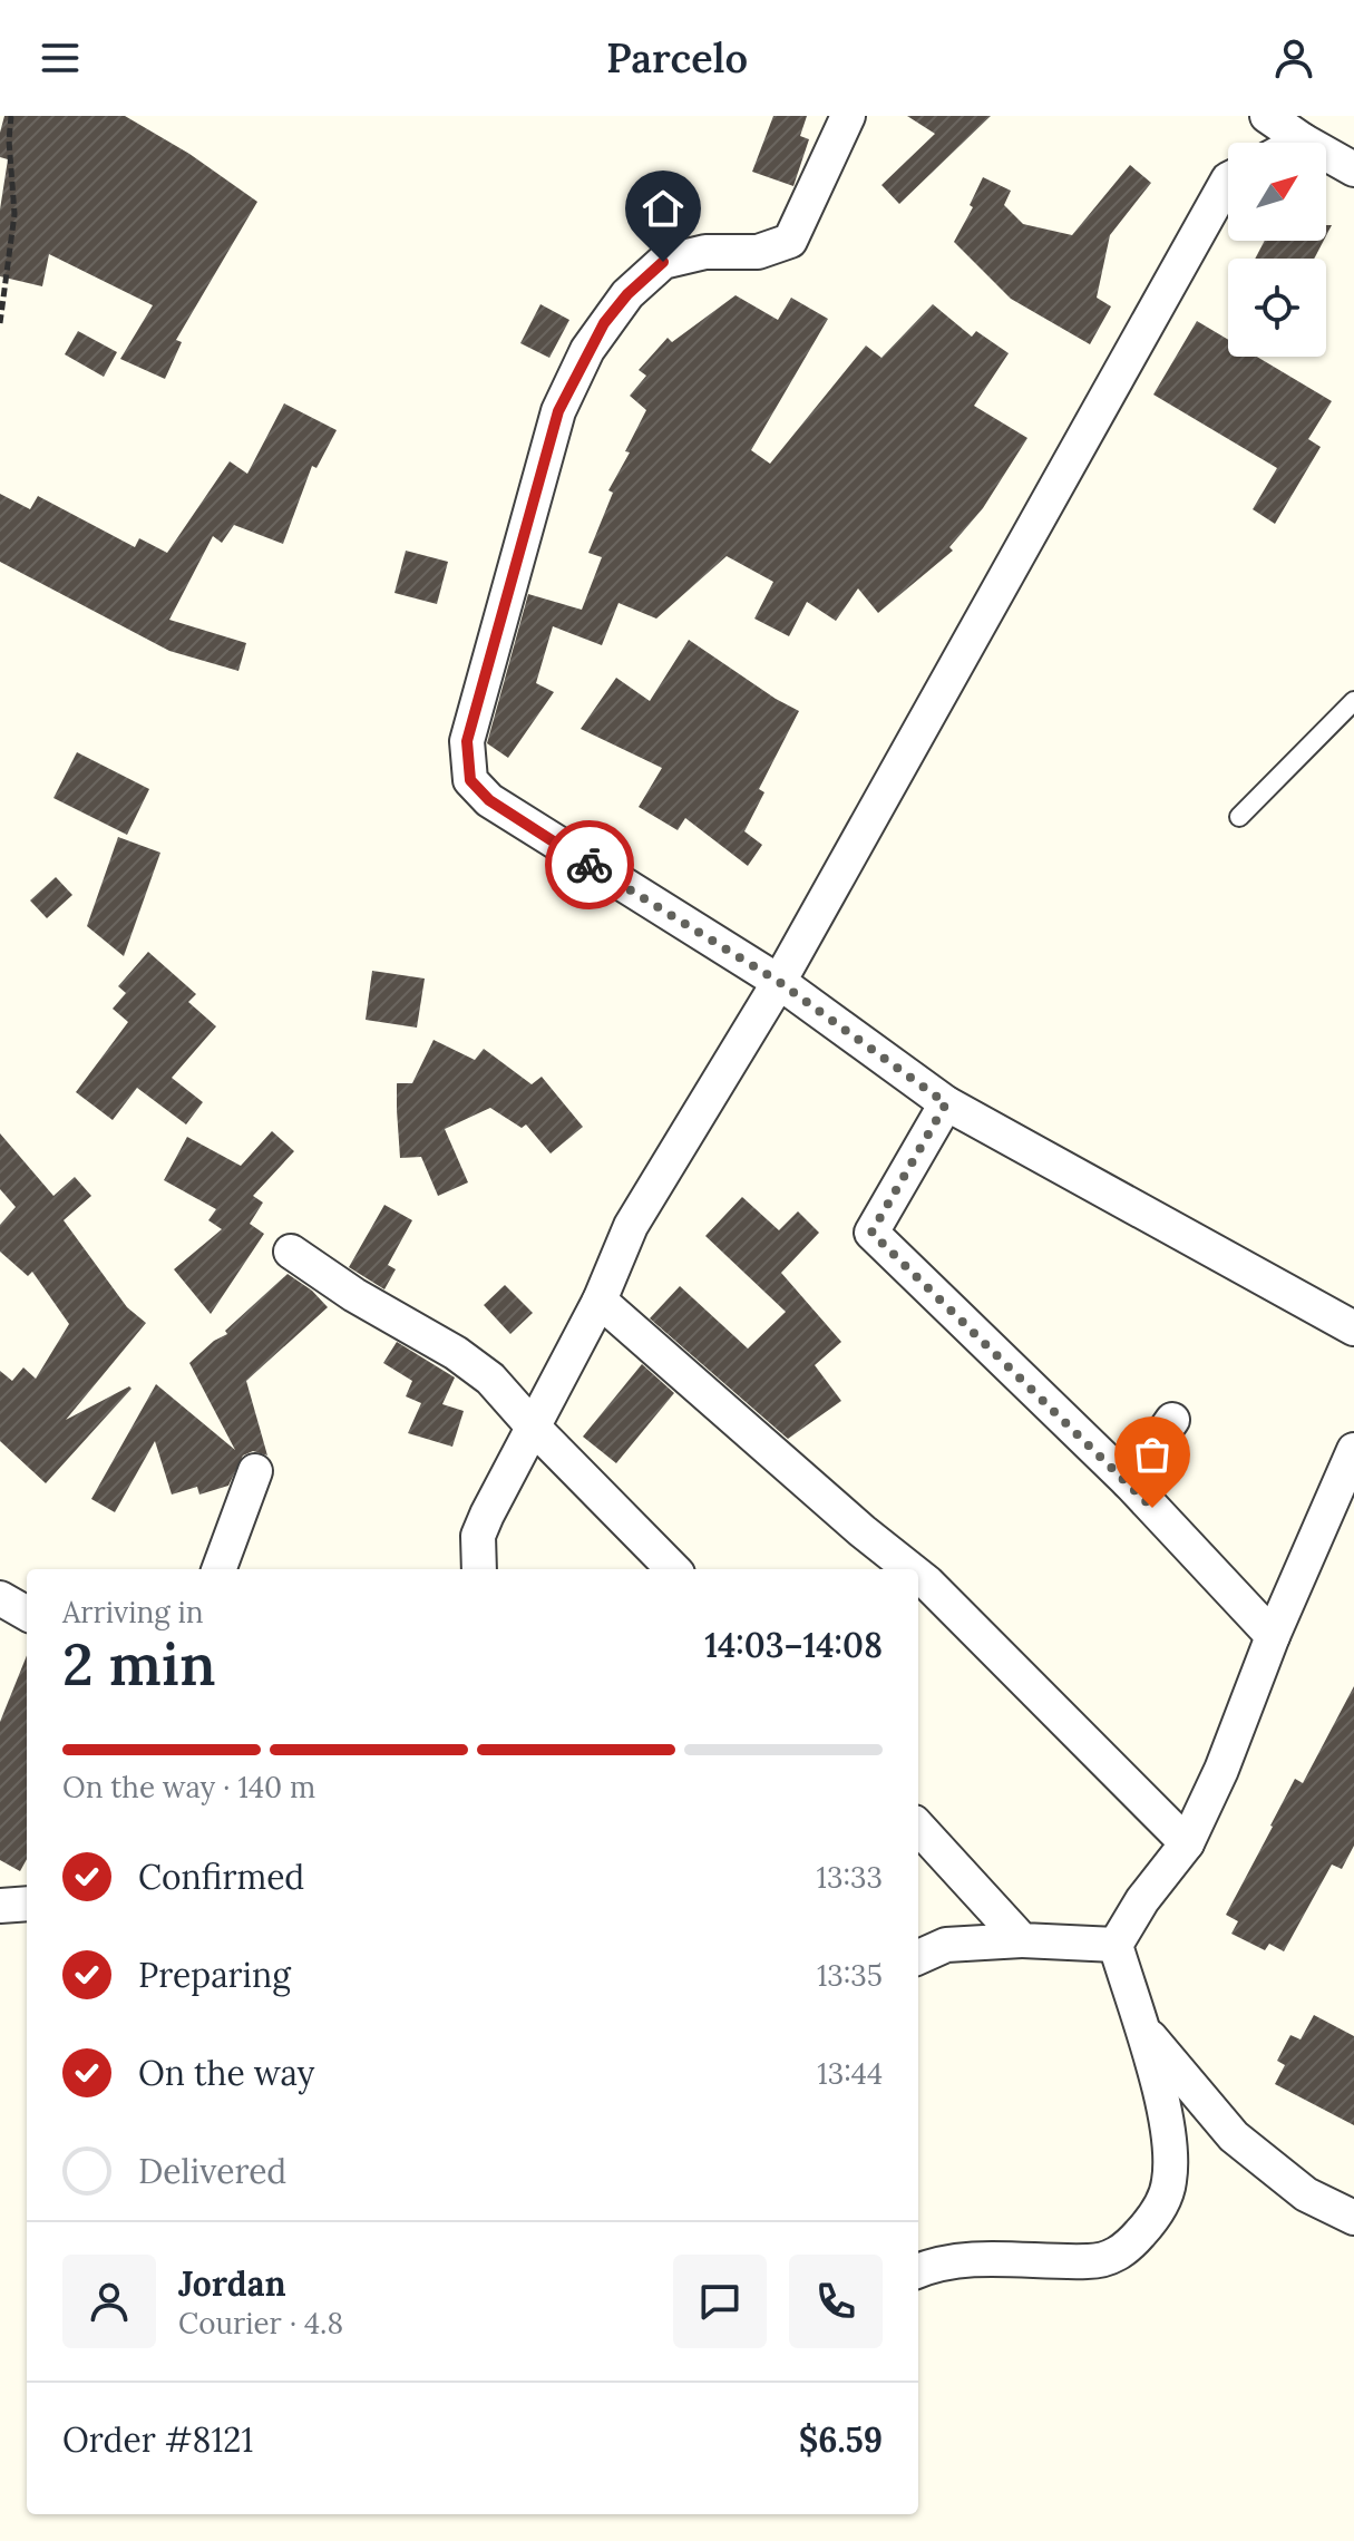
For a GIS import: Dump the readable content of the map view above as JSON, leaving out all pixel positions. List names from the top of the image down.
{
  "north": "top right",
  "page": {
    "header": "Parcelo",
    "heading": ["2 min", "Arriving in", "14:03–14:08"],
    "panel": [
      "Jordan",
      "Courier · 4.8",
      "Order #8121",
      "$6.59"
    ],
    "bar": "On the way · 140 m",
    "list": [
      ["Confirmed", "13:33"],
      ["Preparing", "13:35"],
      ["On the way", "13:44"],
      "Delivered"
    ]
  }
}
